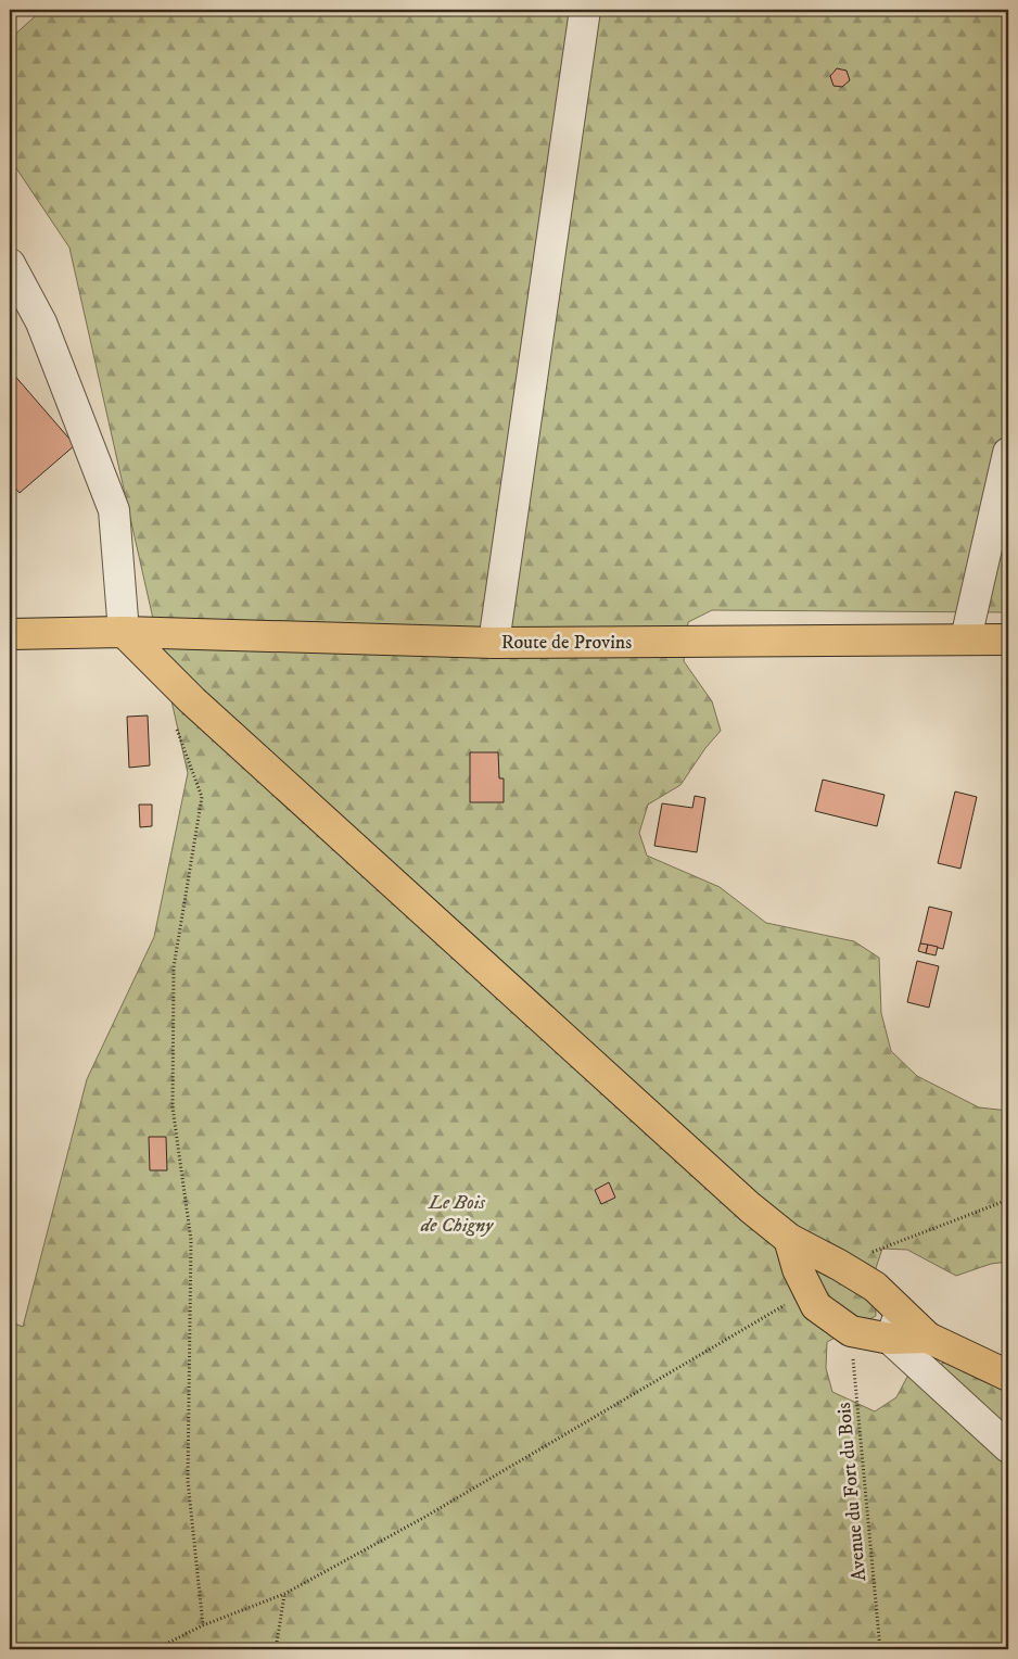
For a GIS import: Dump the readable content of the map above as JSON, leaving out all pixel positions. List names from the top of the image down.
{
  "streets": {
    "main road": ["Route de Provins"],
    "path": ["Avenue du Fort du Bois"]
  },
  "parks": ["Le Bois de Chigny"]
}
